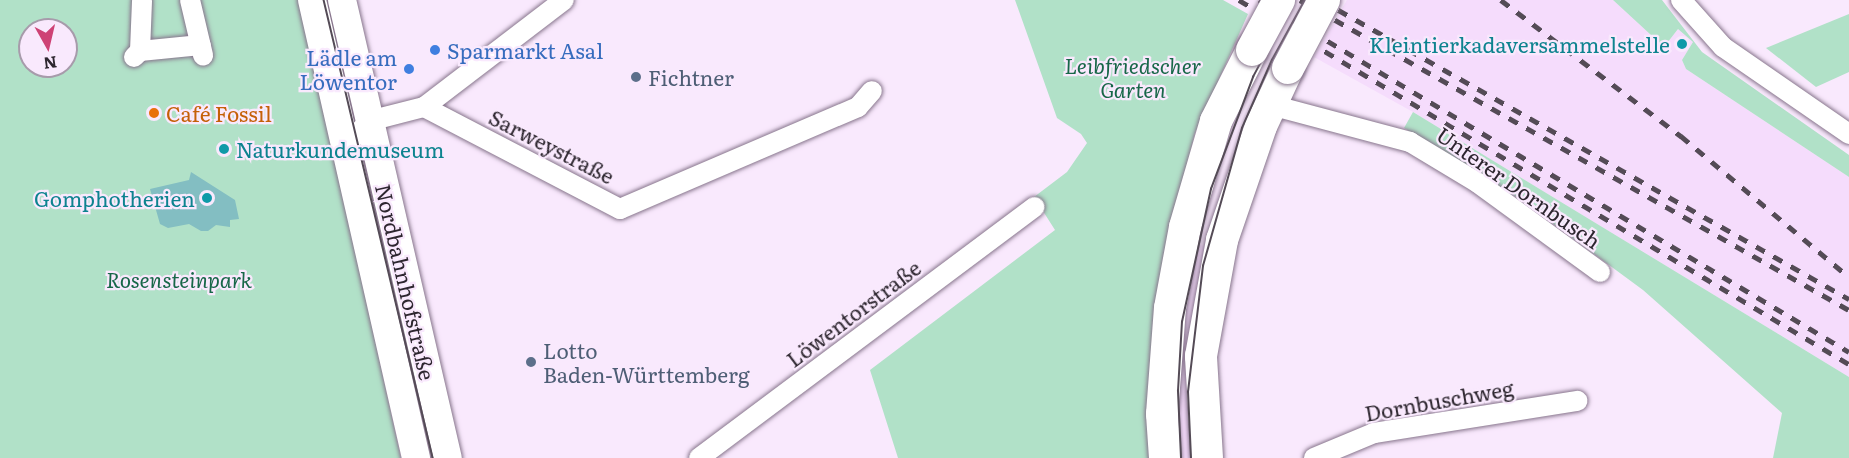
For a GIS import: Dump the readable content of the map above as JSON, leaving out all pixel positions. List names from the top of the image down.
{
  "streets": {
    "street": [
      "Sarweystraße",
      "Unterer Dornbusch",
      "Nordbahnhofstraße",
      "Löwentorstraße",
      "Dornbuschweg"
    ]
  },
  "parks": ["Leibfriedscher Garten", "Rosensteinpark"],
  "places": [
    "Kleintierkadaversammelstelle",
    "Sparmarkt Asal",
    "Lädle am Löwentor",
    "Fichtner",
    "Café Fossil",
    "Naturkundemuseum",
    "Gomphotherien",
    "Lotto Baden-Württemberg"
  ],
  "north": "bottom"
}
